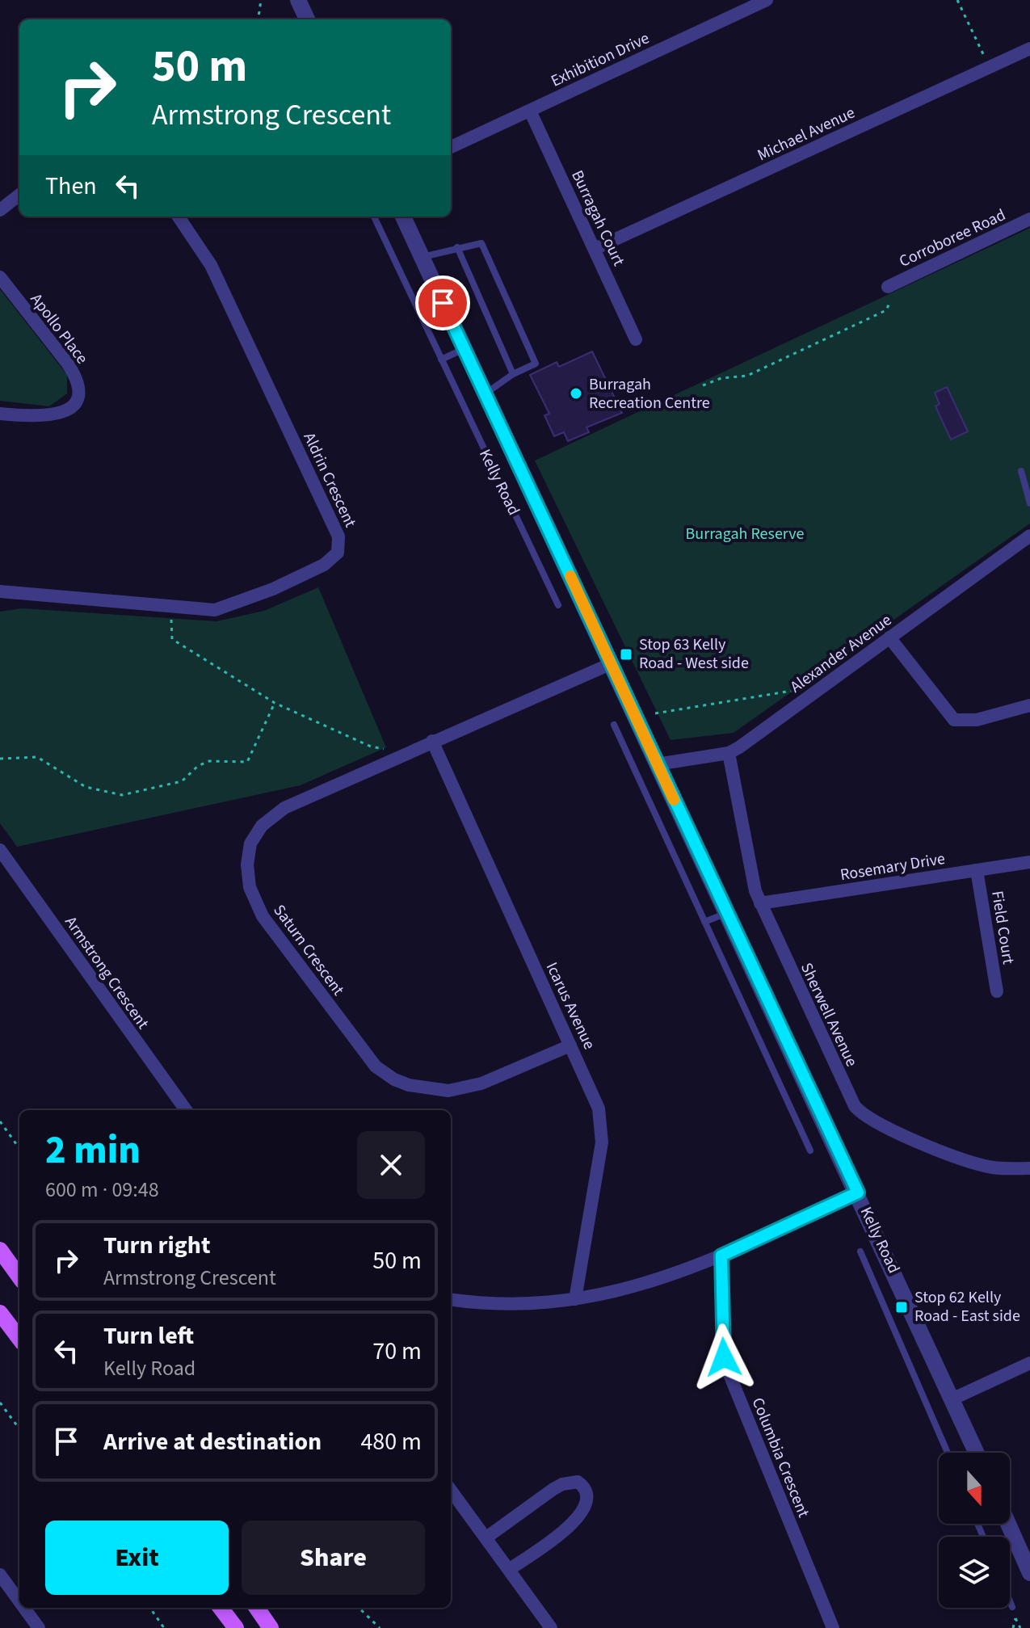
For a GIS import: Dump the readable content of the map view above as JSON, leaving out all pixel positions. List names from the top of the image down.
{
  "streets": {
    "street": [
      "Exhibition Drive",
      "Michael Avenue",
      "Burragah Court",
      "Corroboree Road",
      "Apollo Place",
      "Aldrin Crescent",
      "Kelly Road",
      "Alexander Avenue",
      "Rosemary Drive",
      "Field Court",
      "Saturn Crescent",
      "Armstrong Crescent",
      "Icarus Avenue",
      "Sherwell Avenue",
      "Columbia Crescent"
    ]
  },
  "crossings": [
    ["Exhibition Drive", "Burragah Court"],
    ["Michael Avenue", "Burragah Court"],
    ["Kelly Road", "Alexander Avenue"],
    ["Kelly Road", "Saturn Crescent"],
    ["Alexander Avenue", "Sherwell Avenue"],
    ["Rosemary Drive", "Field Court"],
    ["Rosemary Drive", "Sherwell Avenue"],
    ["Saturn Crescent", "Icarus Avenue"]
  ],
  "parks": ["Burragah Reserve"],
  "places": {
    "other": ["Burragah Recreation Centre"],
    "transit": ["Stop 63 Kelly Road - West side", "Stop 62 Kelly Road - East side"]
  },
  "north": "bottom",
  "page": {
    "turn": ["50 m", "Armstrong Crescent"],
    "then": "Then",
    "heading": ["2 min", "600 m · 09:48"],
    "list": [
      {
        "name": "Turn right",
        "note": "Armstrong Crescent",
        "value": "50 m"
      },
      {
        "name": "Turn left",
        "note": "Kelly Road",
        "value": "70 m"
      },
      {
        "name": "Arrive at destination",
        "value": "480 m"
      }
    ],
    "buttons": ["Exit", "Share"]
  }
}
